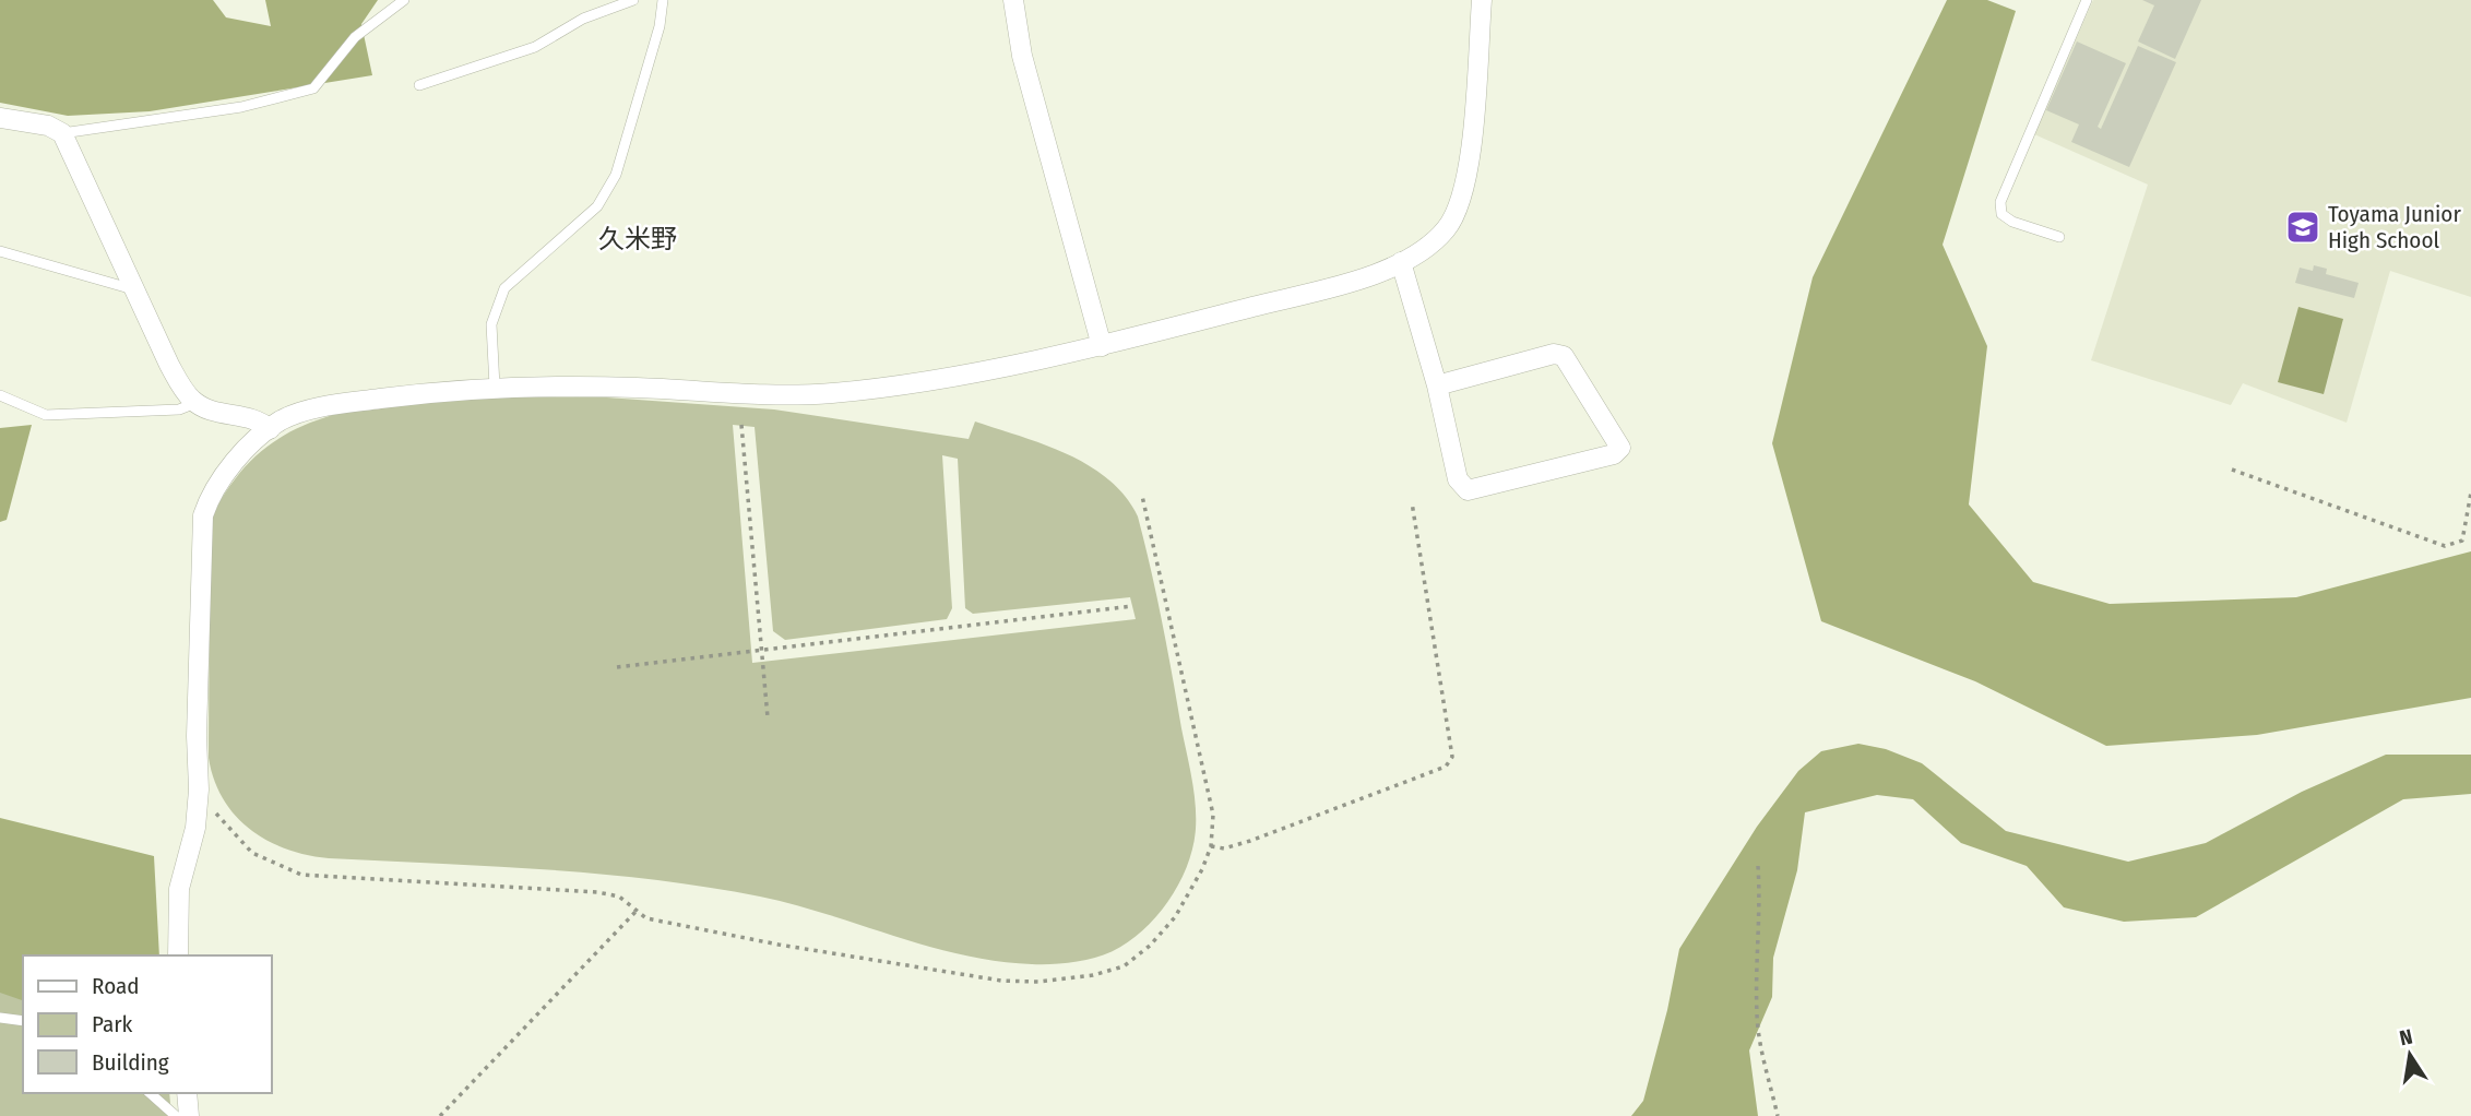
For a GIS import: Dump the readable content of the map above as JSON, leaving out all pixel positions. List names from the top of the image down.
{
  "districts": ["久米野"],
  "places": {
    "school or university": ["Toyama Junior High School"]
  },
  "legend": ["Road", "Park", "Building"],
  "north": "top"
}
